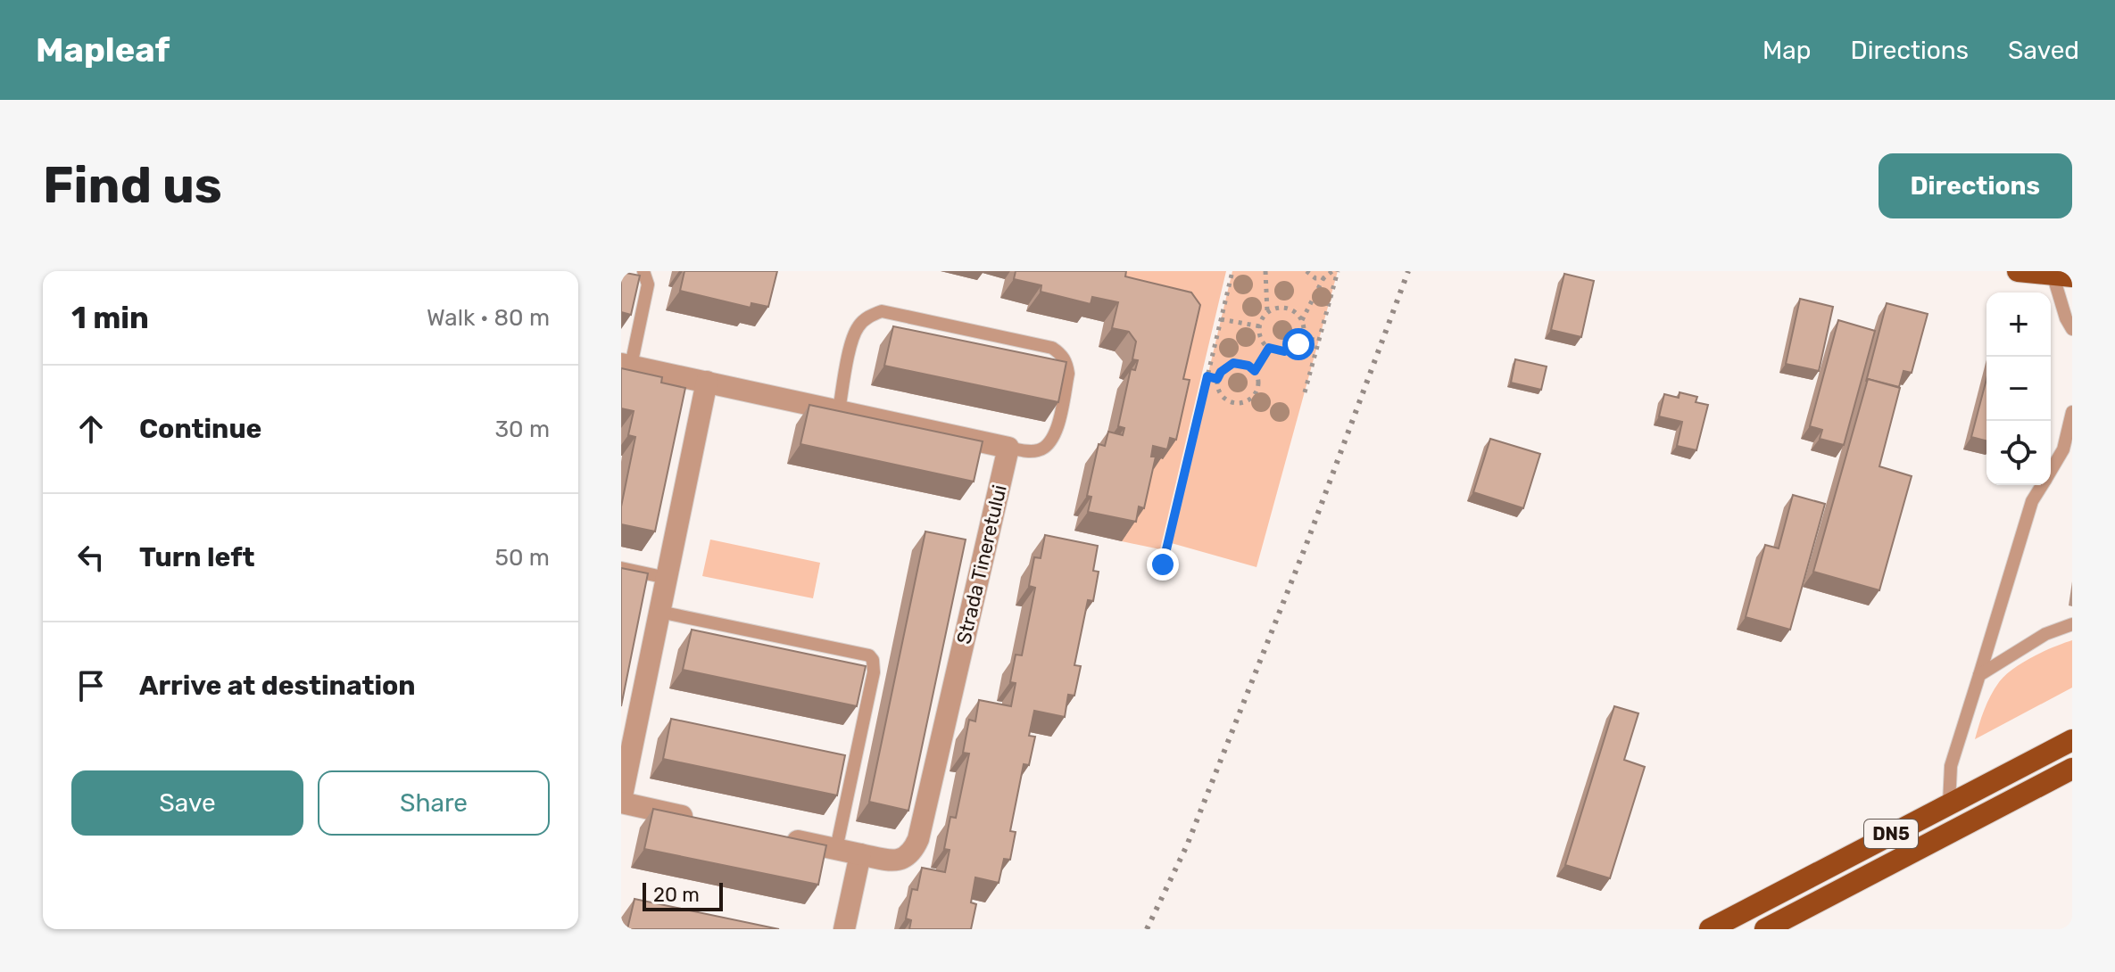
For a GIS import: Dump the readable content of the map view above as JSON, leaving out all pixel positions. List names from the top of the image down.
{
  "streets": {
    "main road": ["DN5"],
    "street": ["Strada Tineretului"]
  },
  "scale_bar": "20 m",
  "page": {
    "header": "Mapleaf",
    "nav": ["Map", "Directions", "Saved"],
    "buttons": [
      "Directions",
      ["Save", "Share"]
    ],
    "title": "Find us",
    "heading": ["1 min", "Walk · 80 m"],
    "map_buttons": ["+", "−"],
    "list": [
      ["Continue", "30 m"],
      ["Turn left", "50 m"],
      "Arrive at destination"
    ],
    "scale": "20 m"
  }
}
